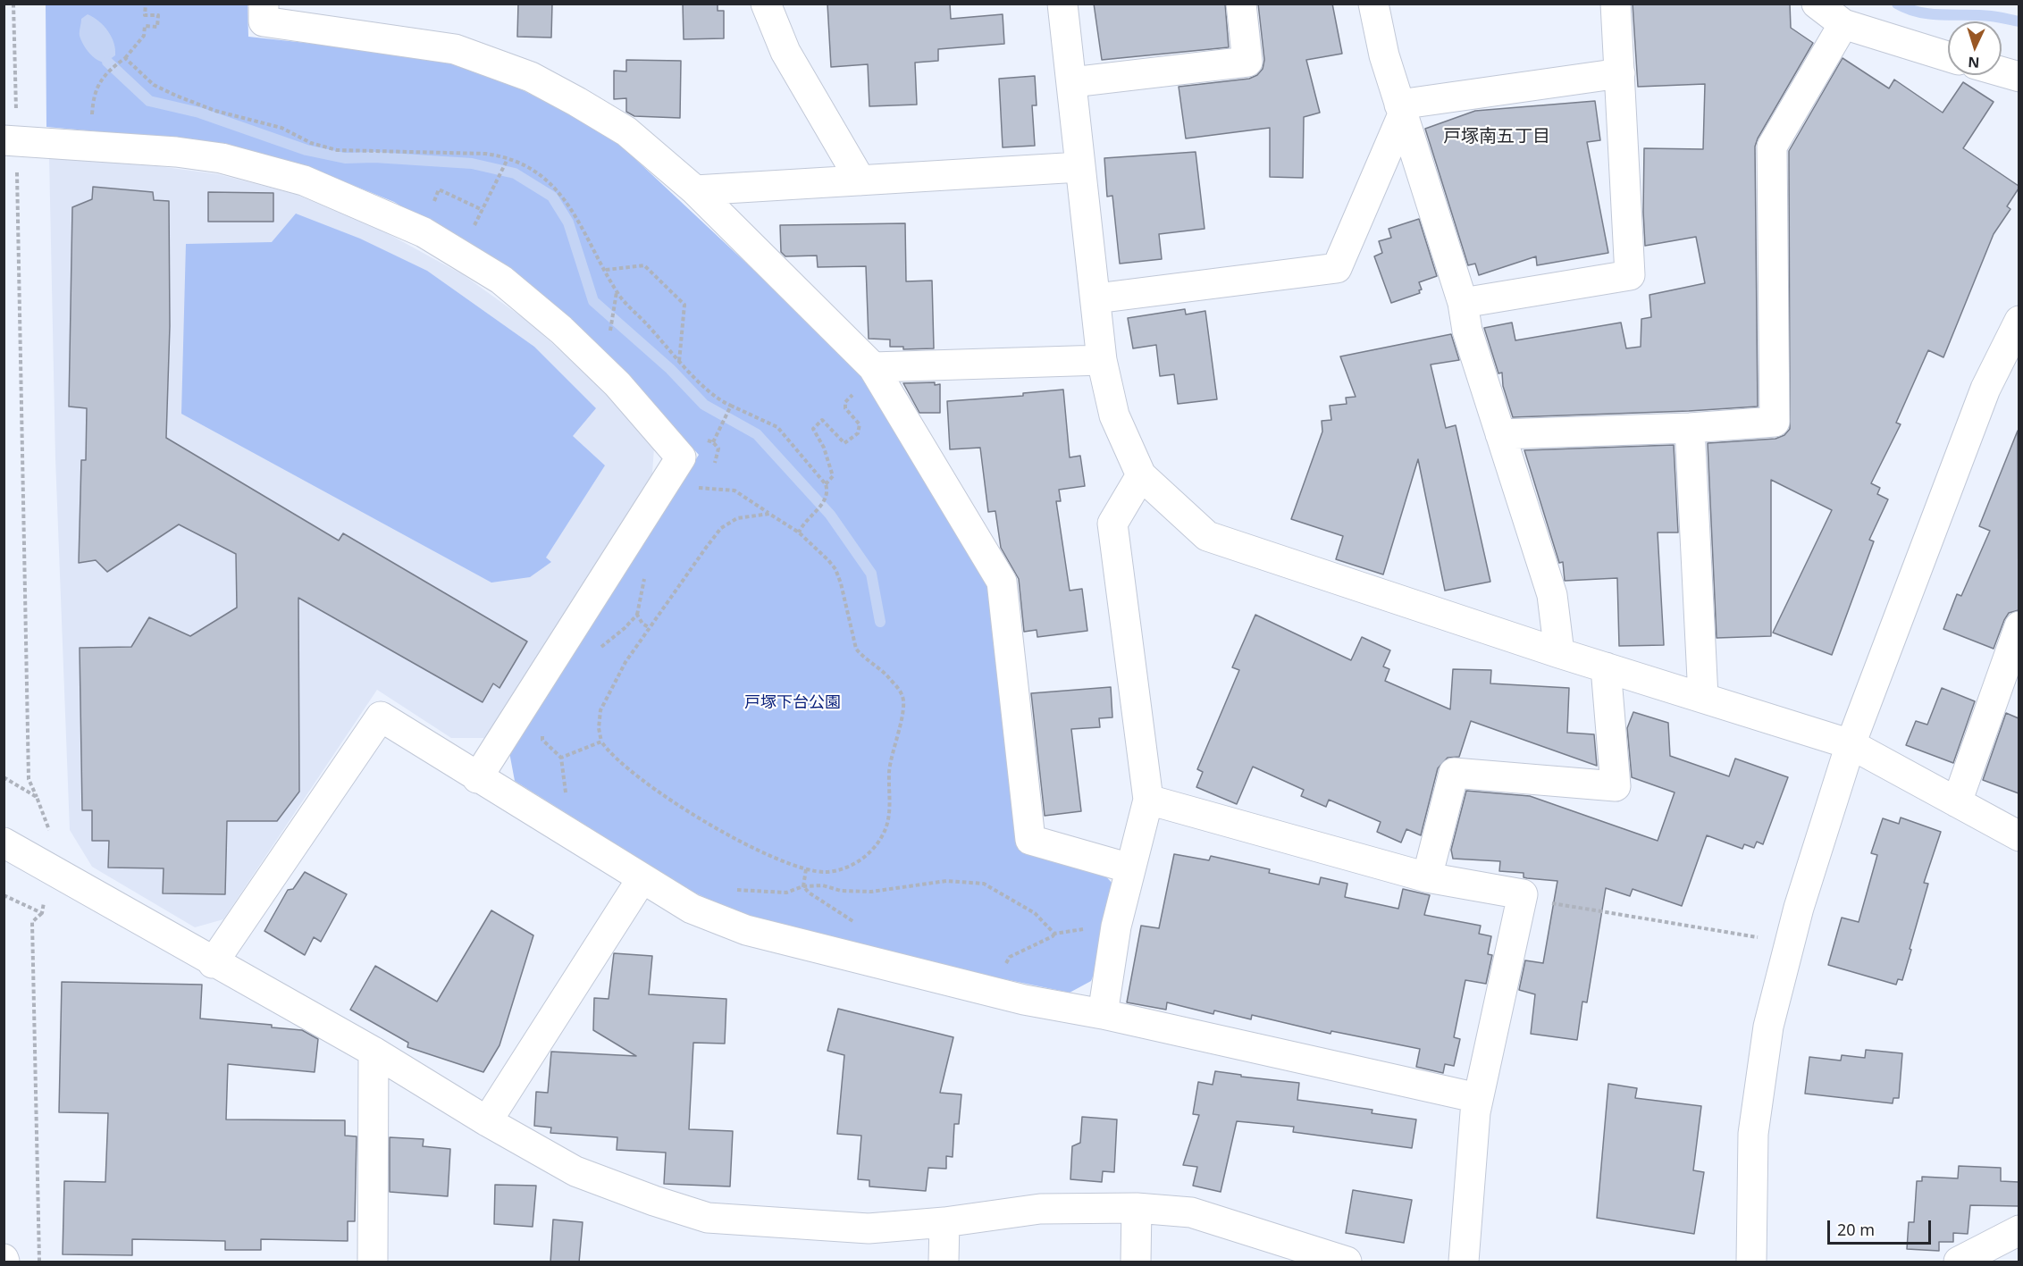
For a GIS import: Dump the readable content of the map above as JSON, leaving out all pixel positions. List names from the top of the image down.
{
  "districts": ["戸塚南五丁目"],
  "parks": ["戸塚下台公園"],
  "scale_bar": "20 m",
  "north": "bottom"
}
